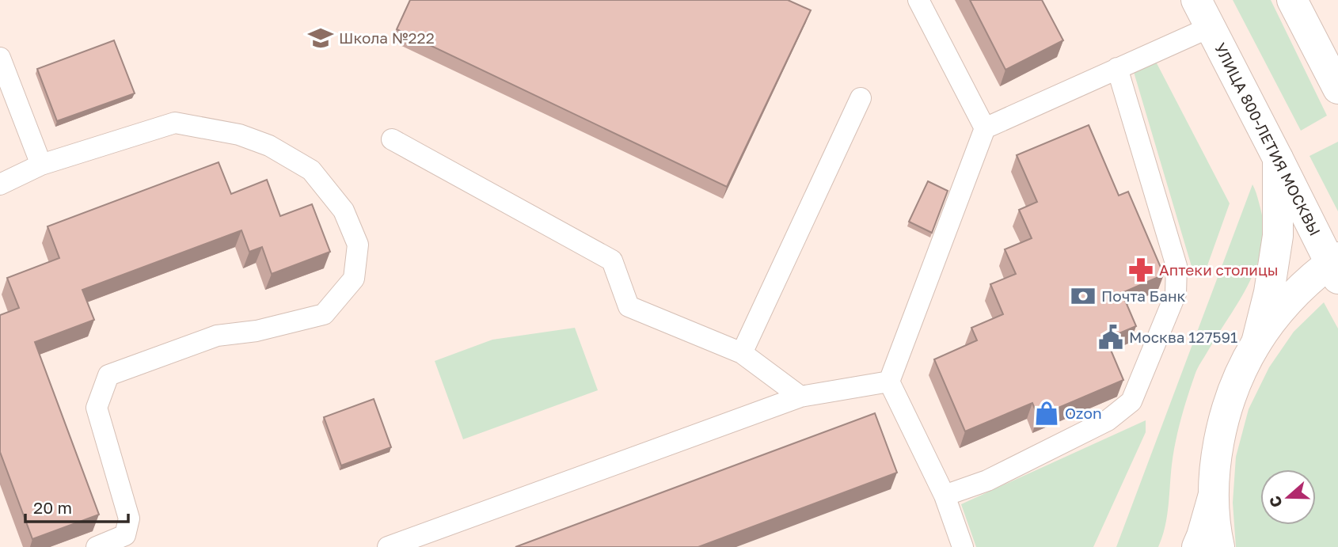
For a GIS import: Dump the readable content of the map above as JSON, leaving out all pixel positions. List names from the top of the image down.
{
  "streets": {
    "main road": ["УЛИЦА 800-ЛЕТИЯ МОСКВЫ"]
  },
  "places": {
    "school or university": ["Школа №222"],
    "pharmacy": ["Аптеки столицы"],
    "bank": ["Почта Банк"],
    "public building": ["Москва 127591"],
    "shop": ["Ozon"]
  },
  "scale_bar": "20 m",
  "north": "left"
}
